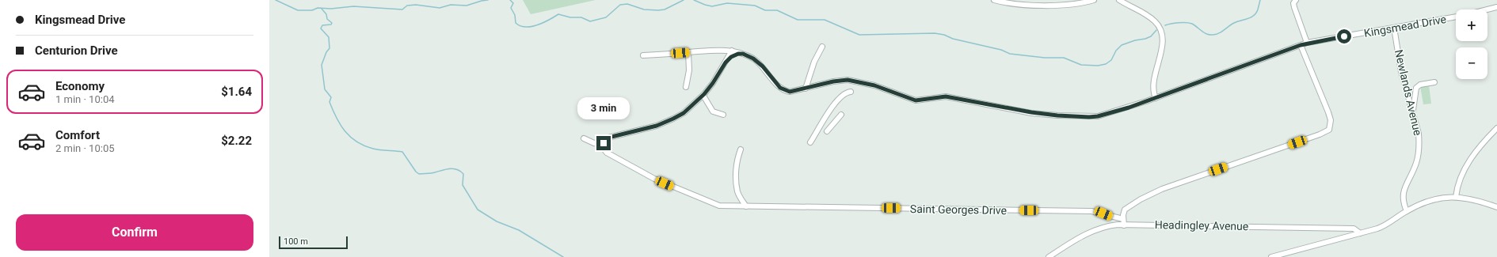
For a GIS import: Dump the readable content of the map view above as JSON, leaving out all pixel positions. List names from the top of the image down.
{
  "streets": {
    "street": [
      "Kingsmead Drive",
      "Newlands Avenue",
      "Saint Georges Drive",
      "Headingley Avenue"
    ]
  },
  "crossings": [
    ["Kingsmead Drive", "Newlands Avenue"]
  ],
  "scale_bar": "100 m",
  "page": {
    "banner": ["Kingsmead Drive", "Centurion Drive"],
    "map_buttons": ["+", "−"],
    "list": [
      {
        "name": "Economy",
        "note": "1 min · 10:04",
        "value": "$1.64"
      },
      {
        "name": "Comfort",
        "note": "2 min · 10:05",
        "value": "$2.22"
      }
    ],
    "bubble": "3 min",
    "buttons": "Confirm",
    "scale": "100 m"
  }
}
